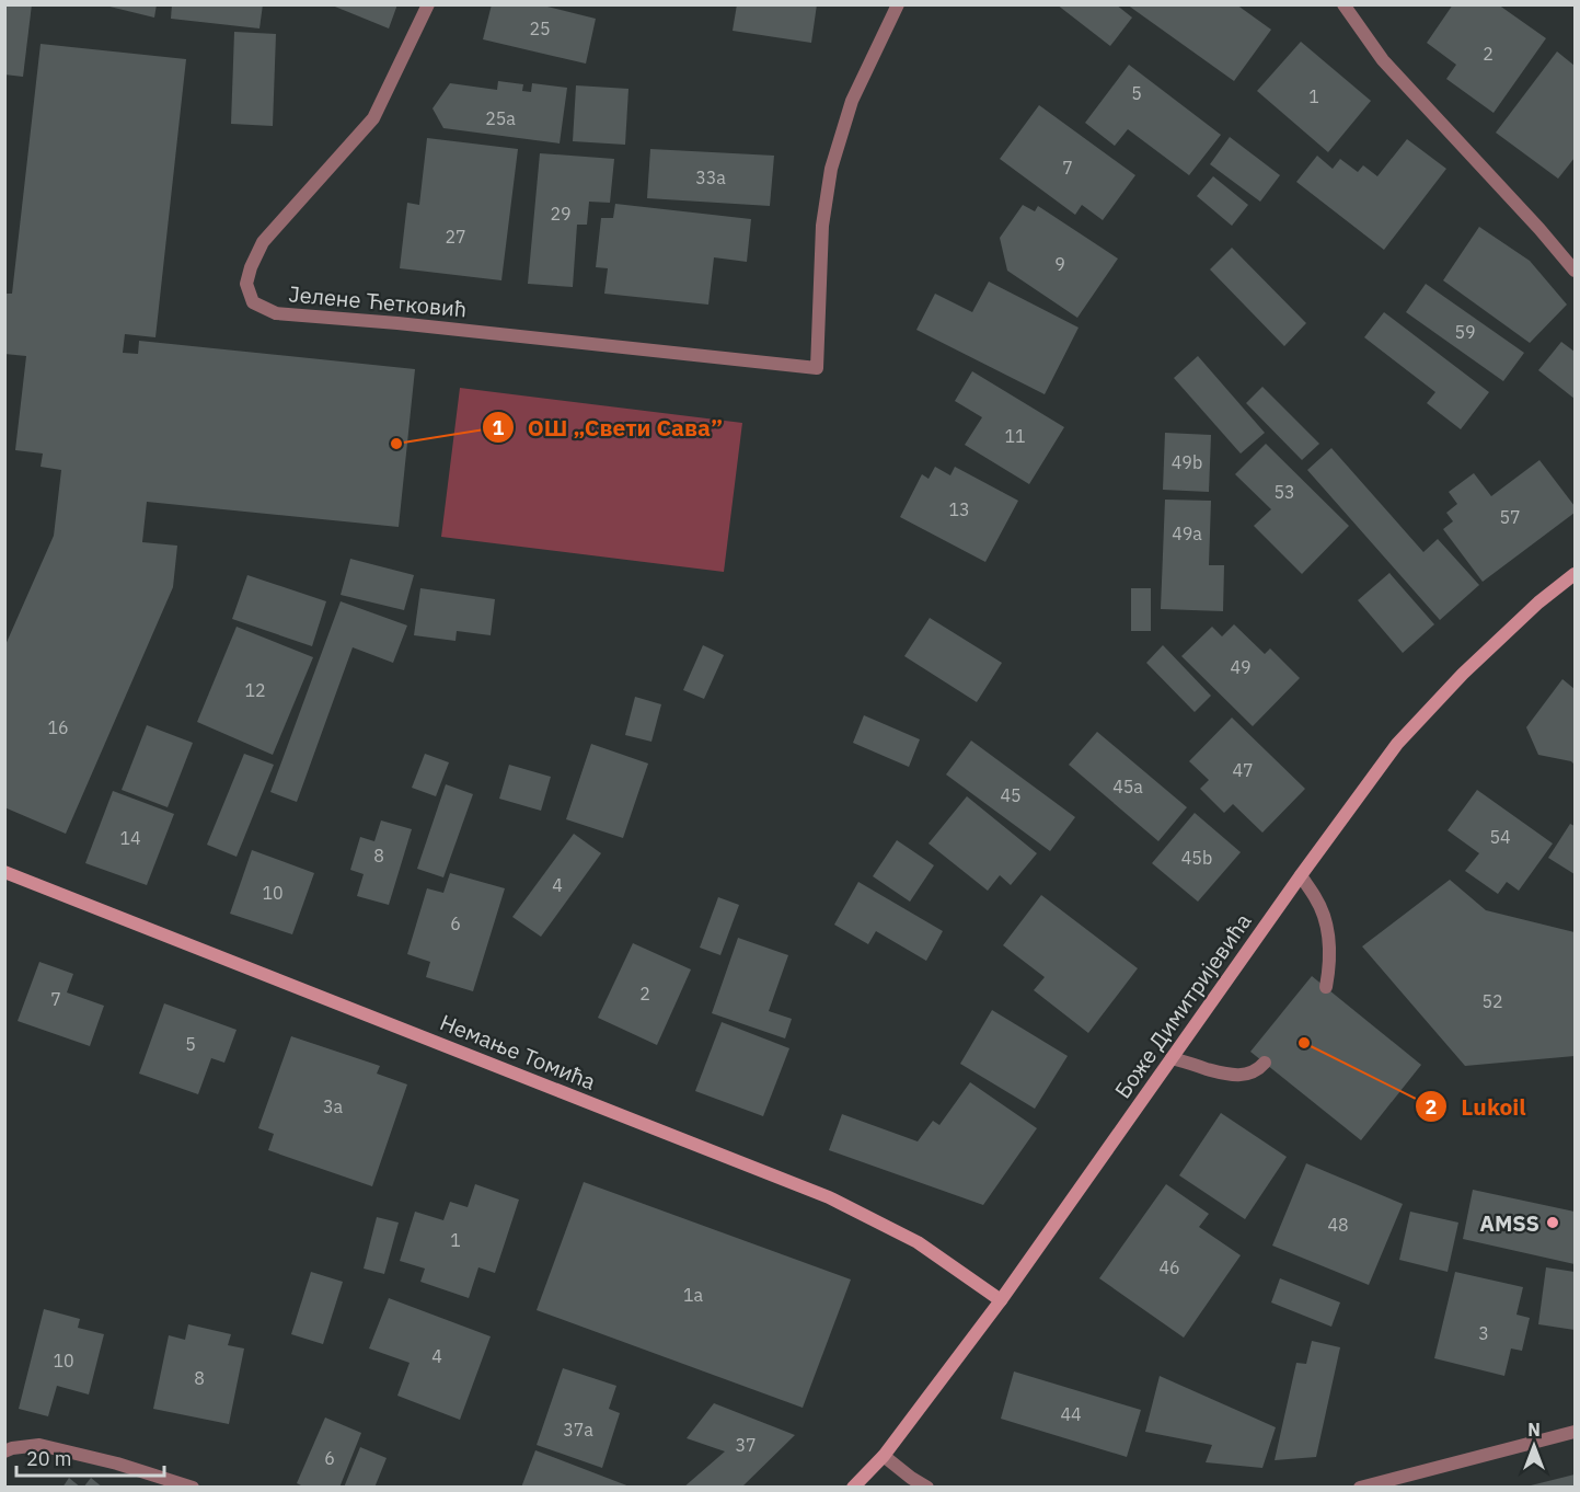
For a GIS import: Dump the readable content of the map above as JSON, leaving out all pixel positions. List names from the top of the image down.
{
  "streets": {
    "main road": ["Боже Димитријевића", "Немање Томића"],
    "street": ["Јелене Ћетковић"]
  },
  "crossings": [
    ["Боже Димитријевића", "Немање Томића"]
  ],
  "places": ["ОШ „Свети Сава”", "Lukoil", "AMSS"],
  "house_numbers": [
    "25",
    "2",
    "5",
    "1",
    "25a",
    "7",
    "33a",
    "29",
    "27",
    "9",
    "59",
    "11",
    "49b",
    "53",
    "13",
    "57",
    "49a",
    "49",
    "12",
    "16",
    "47",
    "45a",
    "45",
    "54",
    "14",
    "8",
    "45b",
    "4",
    "10",
    "6",
    "2",
    "7",
    "52",
    "5",
    "3a",
    "48",
    "1",
    "46",
    "1a",
    "3",
    "4",
    "10",
    "8",
    "44",
    "37a",
    "37",
    "6"
  ],
  "scale_bar": "20 m",
  "north": "top"
}
